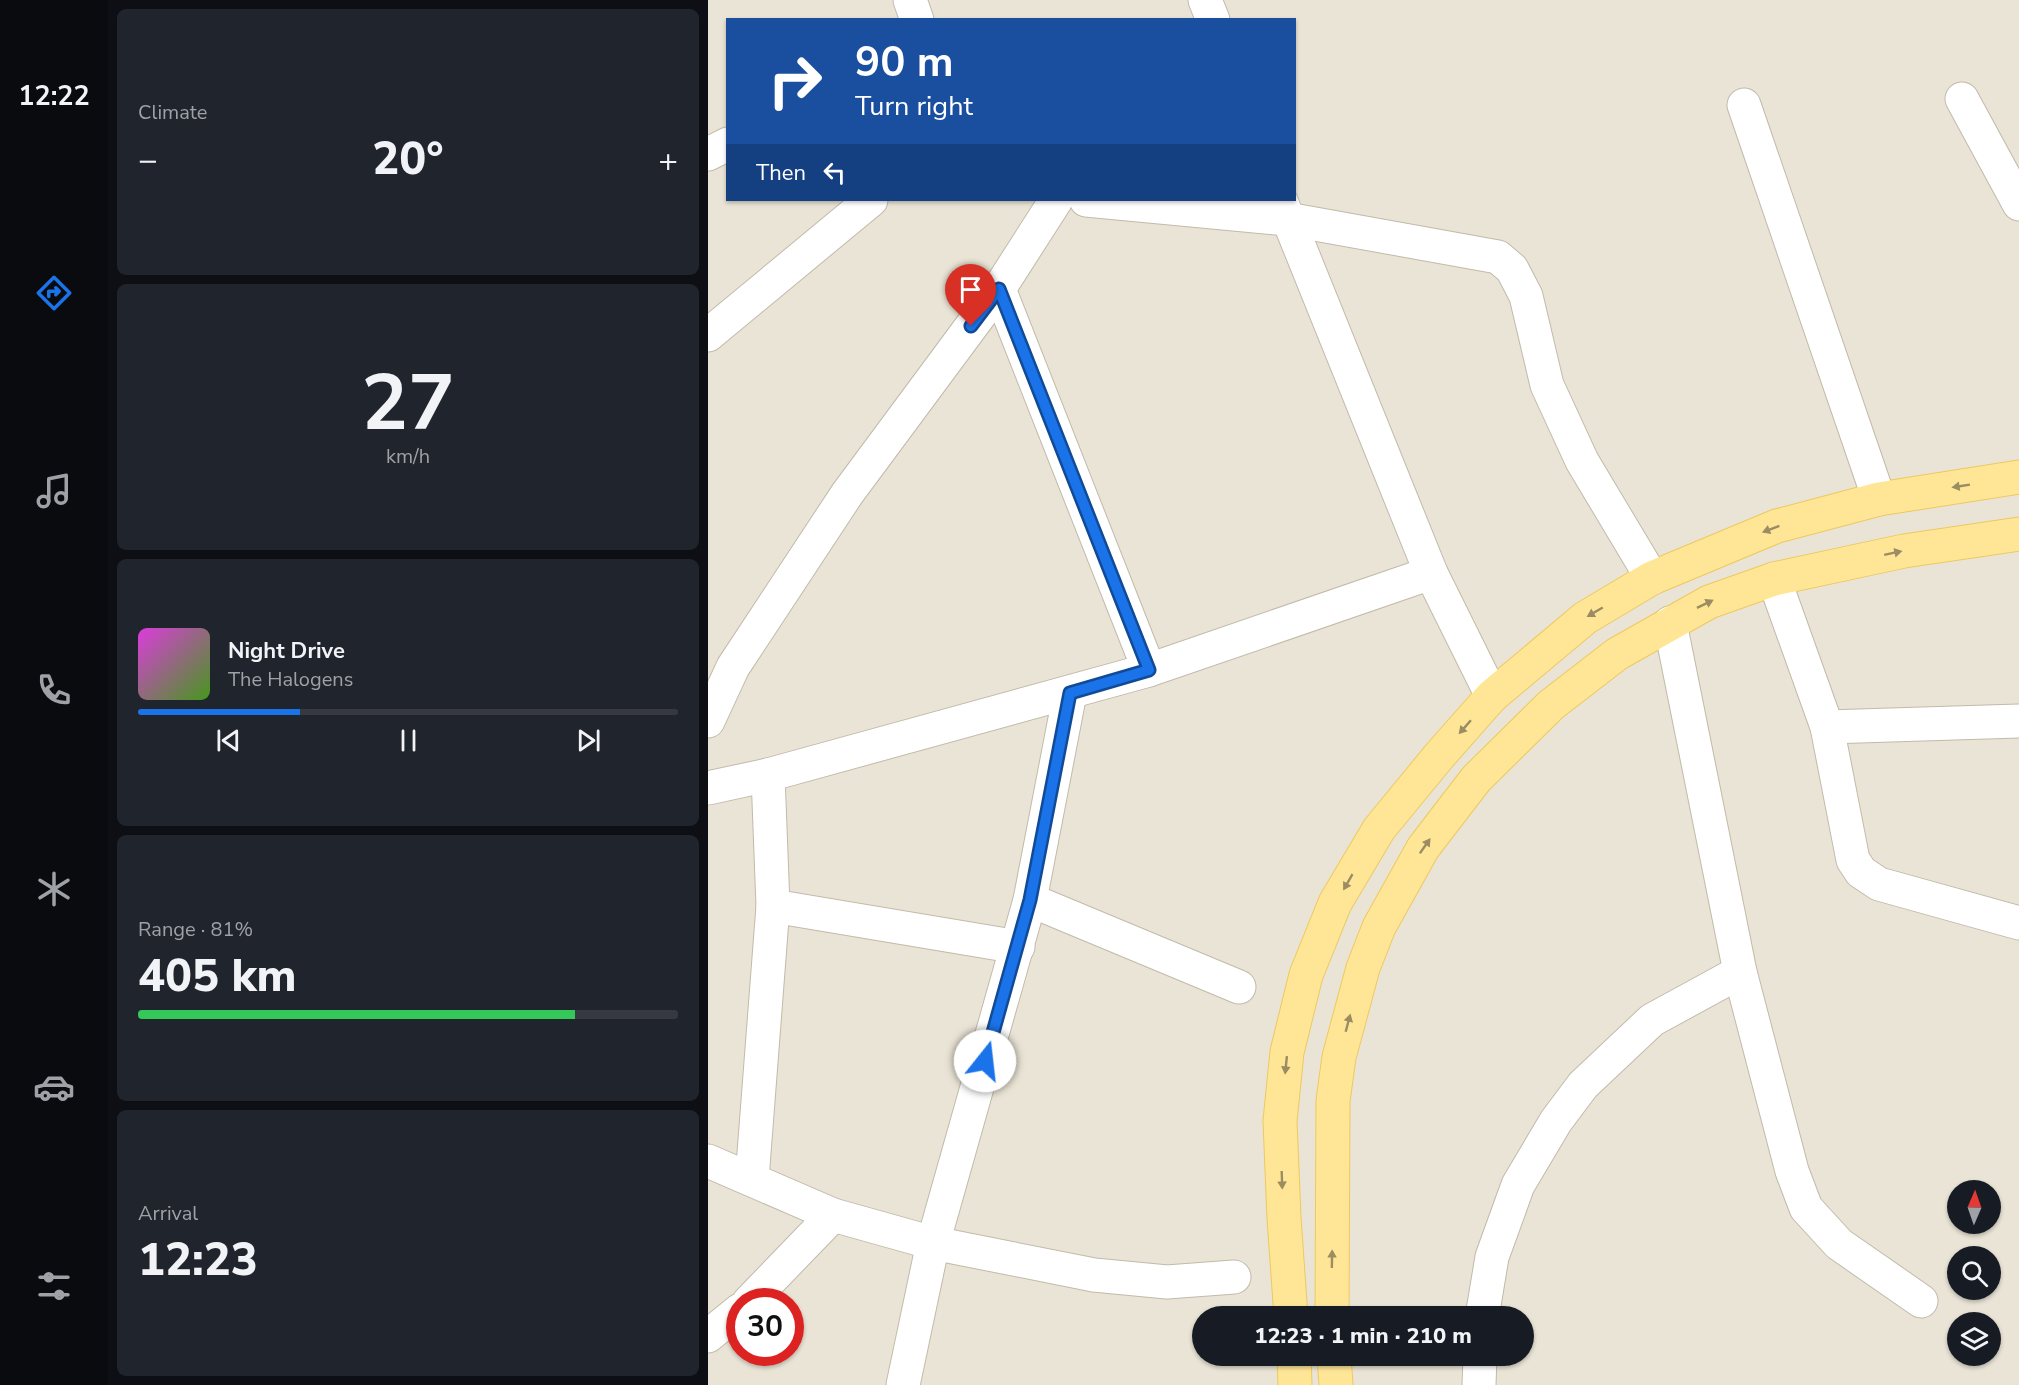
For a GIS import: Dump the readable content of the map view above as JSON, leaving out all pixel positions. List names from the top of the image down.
{
  "north": "top",
  "page": {
    "tabs": "12:22",
    "tile": [
      "Climate",
      ["27", "km/h"],
      ["Range · 81%", "405 km"],
      ["Arrival", "12:23"]
    ],
    "turn": ["90 m", "Turn right"],
    "heat": ["−", "20°", "+"],
    "then": "Then",
    "song": ["Night Drive", "The Halogens"],
    "limit": "30",
    "trip": "12:23 · 1 min · 210 m"
  }
}
